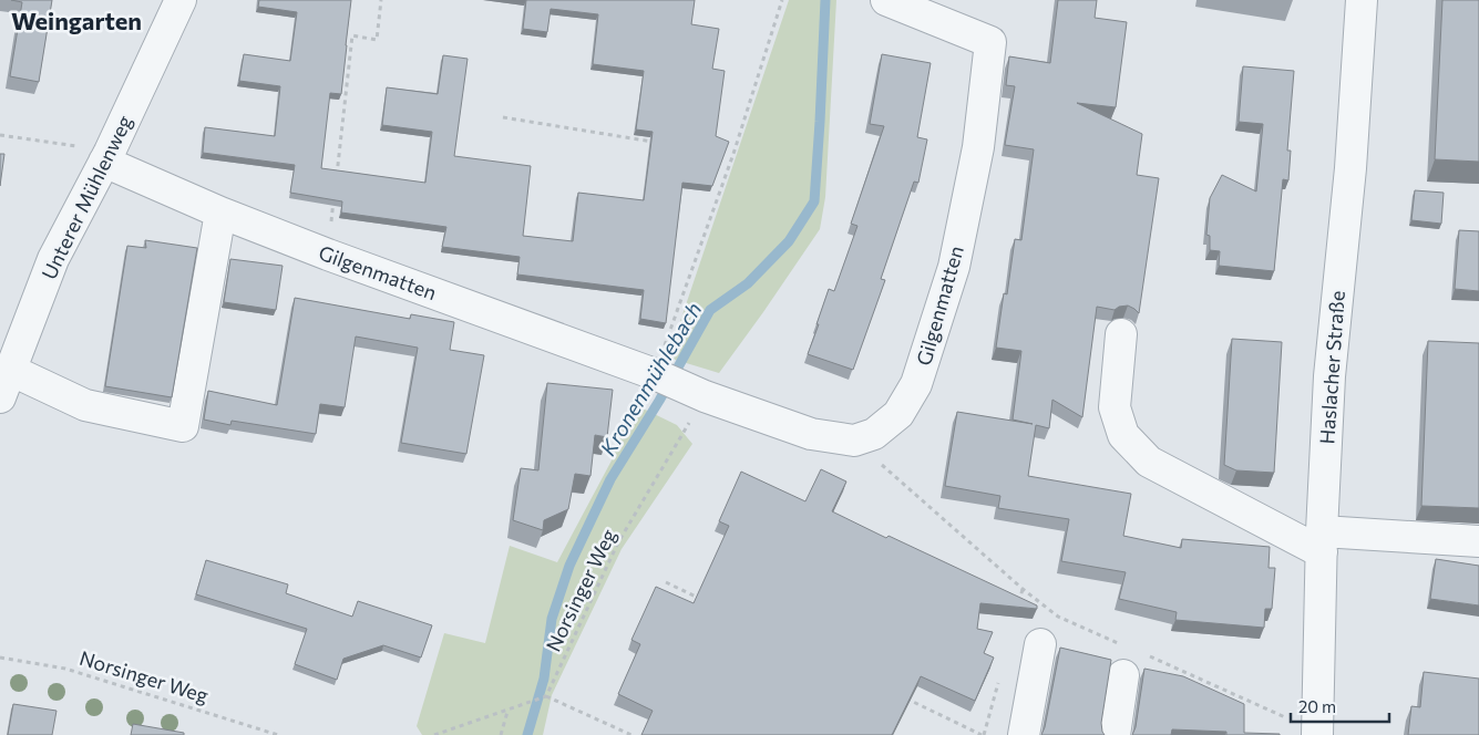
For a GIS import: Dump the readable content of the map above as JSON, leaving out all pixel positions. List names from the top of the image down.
{
  "streets": {
    "street": ["Unterer Mühlenweg", "Gilgenmatten", "Haslacher Straße"],
    "path": ["Norsinger Weg"]
  },
  "crossings": [
    ["Unterer Mühlenweg", "Gilgenmatten"],
    ["Gilgenmatten", "Norsinger Weg"]
  ],
  "districts": ["Weingarten"],
  "water": ["Kronenmühlebach"],
  "scale_bar": "20 m"
}
